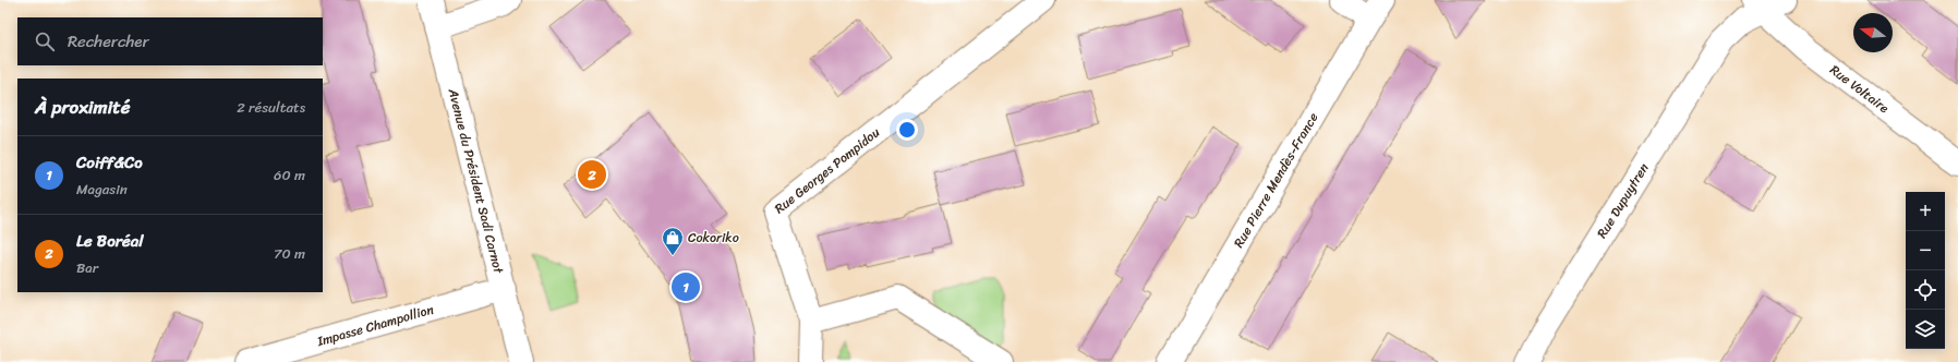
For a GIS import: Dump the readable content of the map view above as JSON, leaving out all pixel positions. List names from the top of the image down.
{
  "streets": {
    "street": [
      "Rue Voltaire",
      "Rue Georges Pompidou",
      "Avenue du Président Sadi Carnot",
      "Rue Pierre Mendès-France",
      "Rue Dupuytren",
      "Impasse Champollion"
    ]
  },
  "crossings": [
    ["Rue Voltaire", "Rue Dupuytren"],
    ["Avenue du Président Sadi Carnot", "Impasse Champollion"]
  ],
  "places": {
    "shop": ["Cokoriko"]
  },
  "north": "left",
  "page": {
    "search": "Rechercher",
    "heading": ["À proximité", "2 résultats"],
    "list": [
      {
        "mark": "1",
        "name": "Coiff&Co",
        "note": "Magasin",
        "value": "60 m"
      },
      {
        "mark": "2",
        "name": "Le Boréal",
        "note": "Bar",
        "value": "70 m"
      }
    ],
    "pins": ["2", "1"],
    "map_buttons": ["+", "−"]
  }
}
